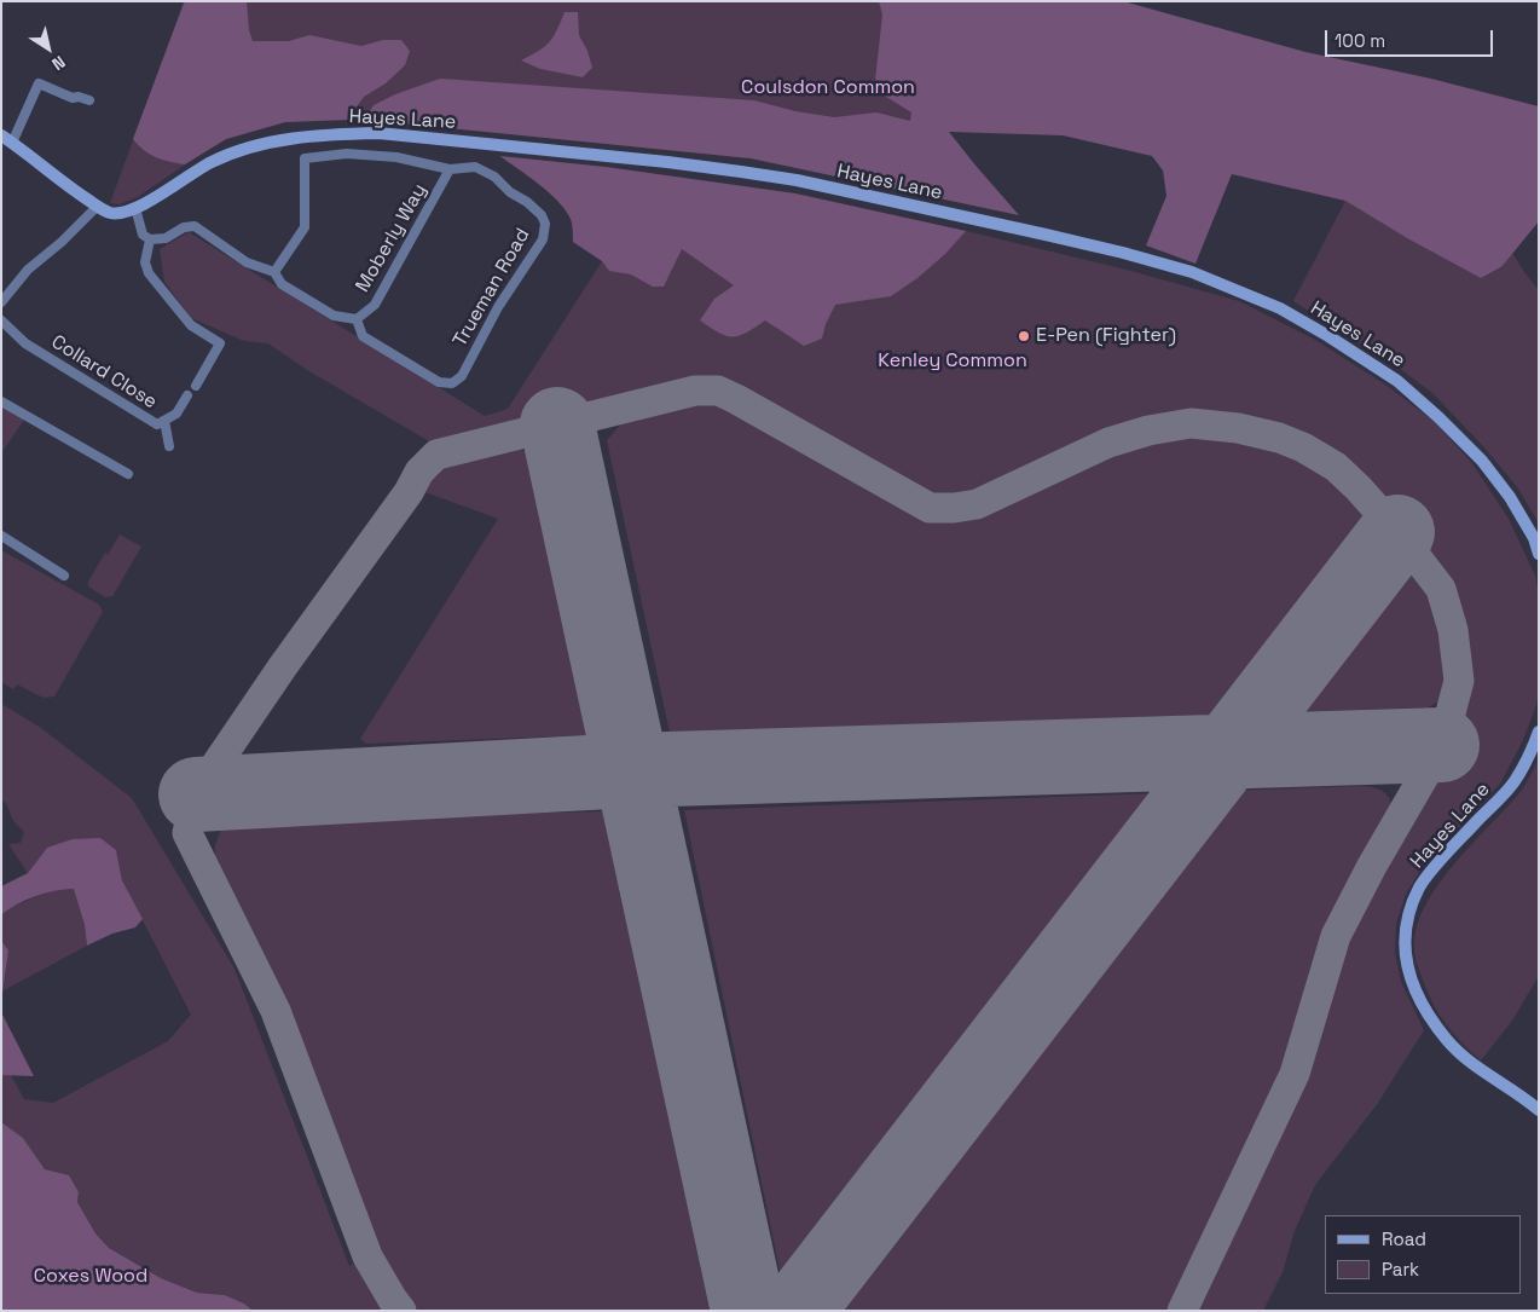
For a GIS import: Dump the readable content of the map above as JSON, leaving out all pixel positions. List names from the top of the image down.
{
  "streets": {
    "street": [
      "Hayes Lane",
      "Moberly Way",
      "Trueman Road",
      "Collard Close"
    ]
  },
  "crossings": [
    ["Moberly Way", "Trueman Road"]
  ],
  "parks": ["Coulsdon Common", "Kenley Common", "Coxes Wood"],
  "places": ["E-Pen (Fighter)"],
  "legend": ["Road", "Park"],
  "scale_bar": "100 m",
  "north": "bottom right"
}
